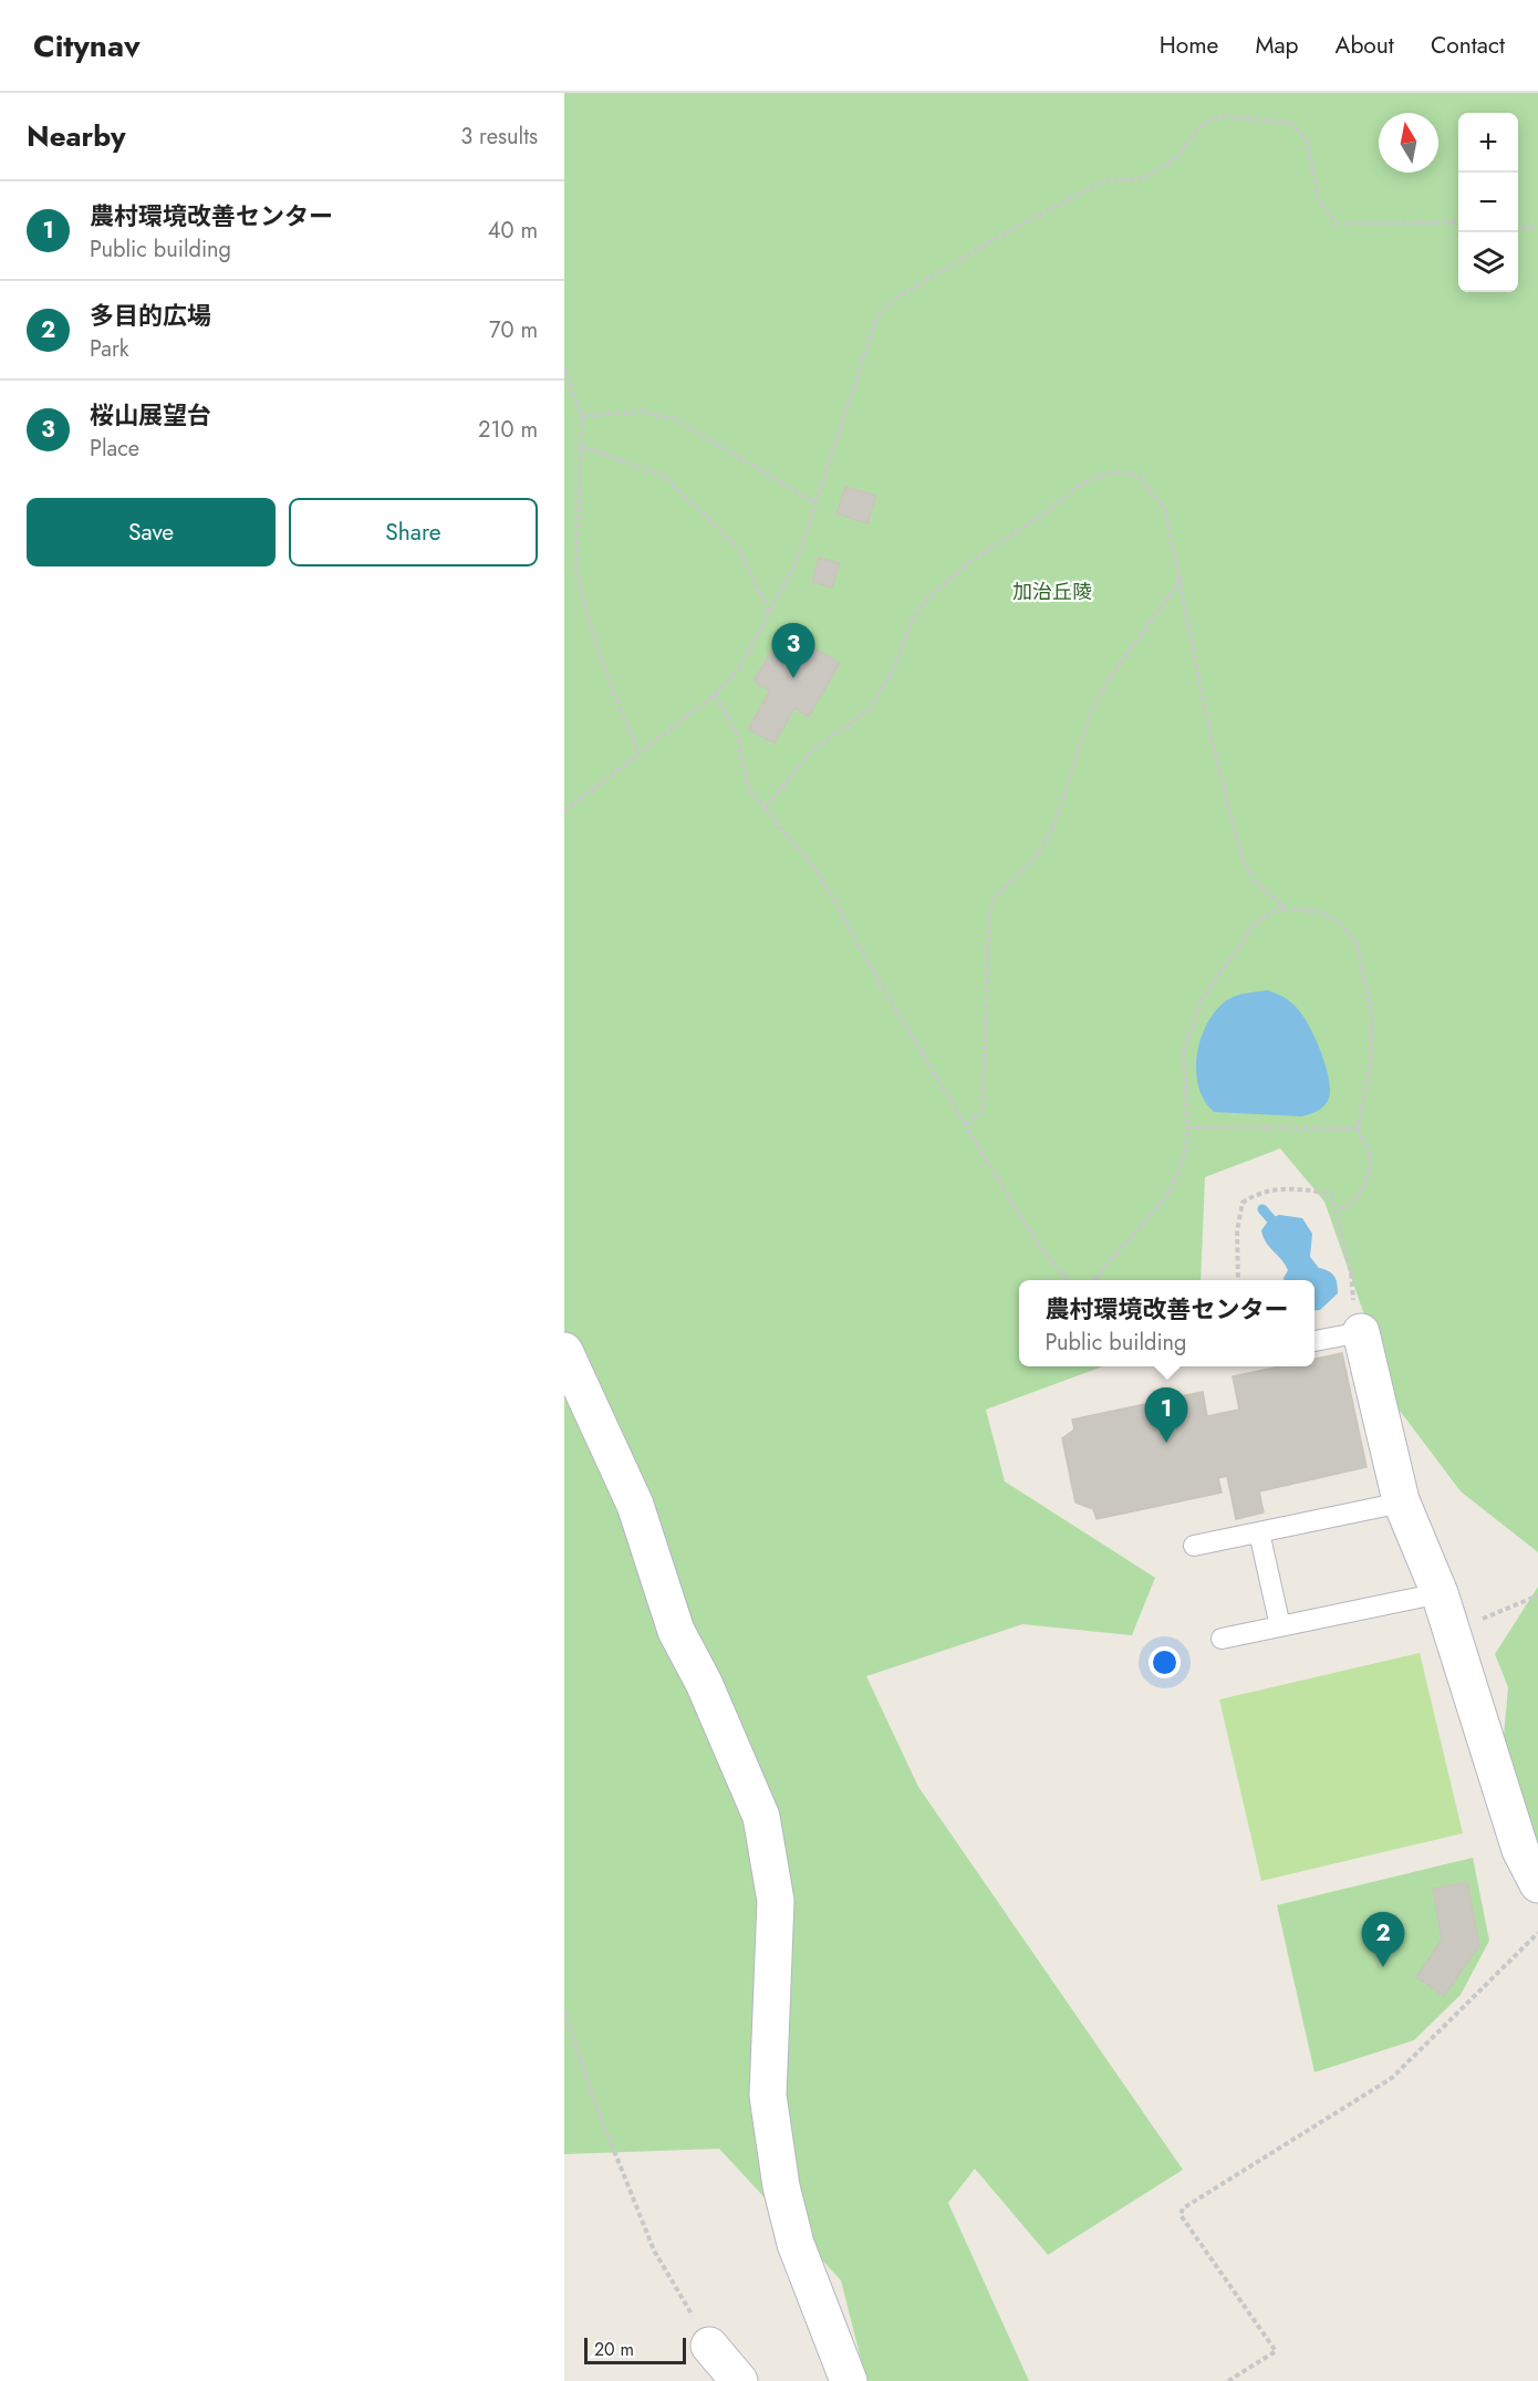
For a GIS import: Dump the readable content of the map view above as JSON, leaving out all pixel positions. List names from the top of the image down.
{
  "parks": ["加治丘陵"],
  "scale_bar": "20 m",
  "north": "top",
  "page": {
    "header": "Citynav",
    "nav": [
      "Home",
      "Map",
      "About",
      "Contact"
    ],
    "heading": ["Nearby", "3 results"],
    "map_buttons": ["+", "−"],
    "list": [
      {
        "mark": "1",
        "name": "農村環境改善センター",
        "note": "Public building",
        "value": "40 m"
      },
      {
        "mark": "2",
        "name": "多目的広場",
        "note": "Park",
        "value": "70 m"
      },
      {
        "mark": "3",
        "name": "桜山展望台",
        "note": "Place",
        "value": "210 m"
      }
    ],
    "buttons": ["Save", "Share"],
    "pins": ["3", "1", "2"],
    "popup": ["農村環境改善センター", "Public building"],
    "scale": "20 m"
  }
}
